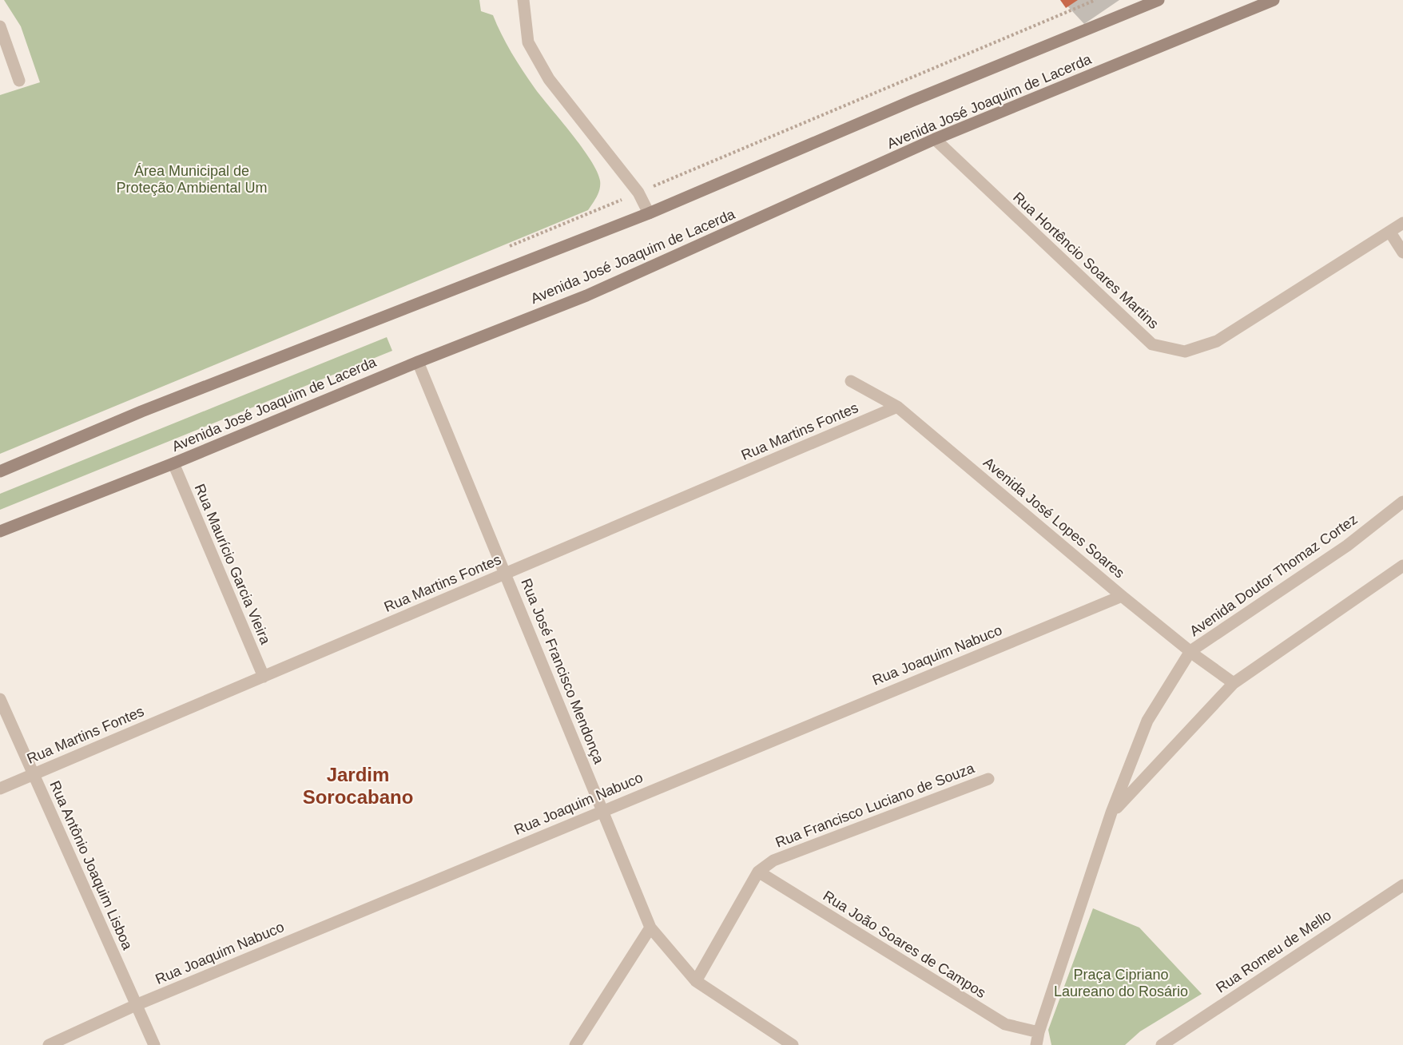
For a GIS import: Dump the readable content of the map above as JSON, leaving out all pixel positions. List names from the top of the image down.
{
  "streets": {
    "main road": ["Avenida José Joaquim de Lacerda"],
    "street": [
      "Rua Hortêncio Soares Martins",
      "Rua Martins Fontes",
      "Avenida José Lopes Soares",
      "Rua Maurício Garcia Vieira",
      "Avenida Doutor Thomaz Cortez",
      "Rua Joaquim Nabuco",
      "Rua José Francisco Mendonça",
      "Rua Francisco Luciano de Souza",
      "Rua Antônio Joaquim Lisboa",
      "Rua João Soares de Campos",
      "Rua Romeu de Mello"
    ]
  },
  "crossings": [
    ["Avenida José Joaquim de Lacerda", "Rua Hortêncio Soares Martins"],
    ["Avenida José Joaquim de Lacerda", "Rua Maurício Garcia Vieira"],
    ["Avenida José Joaquim de Lacerda", "Rua José Francisco Mendonça"],
    ["Rua Martins Fontes", "Avenida José Lopes Soares"],
    ["Rua Martins Fontes", "Rua Maurício Garcia Vieira"],
    ["Rua Martins Fontes", "Rua José Francisco Mendonça"],
    ["Rua Martins Fontes", "Rua Antônio Joaquim Lisboa"],
    ["Avenida José Lopes Soares", "Avenida Doutor Thomaz Cortez"],
    ["Avenida José Lopes Soares", "Rua Joaquim Nabuco"],
    ["Avenida Doutor Thomaz Cortez", "Rua João Soares de Campos"],
    ["Rua Joaquim Nabuco", "Rua José Francisco Mendonça"],
    ["Rua Joaquim Nabuco", "Rua Antônio Joaquim Lisboa"],
    ["Rua José Francisco Mendonça", "Rua Francisco Luciano de Souza"],
    ["Rua Francisco Luciano de Souza", "Rua João Soares de Campos"]
  ],
  "districts": ["Jardim Sorocabano"],
  "parks": ["Área Municipal de Proteção Ambiental Um", "Praça Cipriano Laureano do Rosário"]
}
